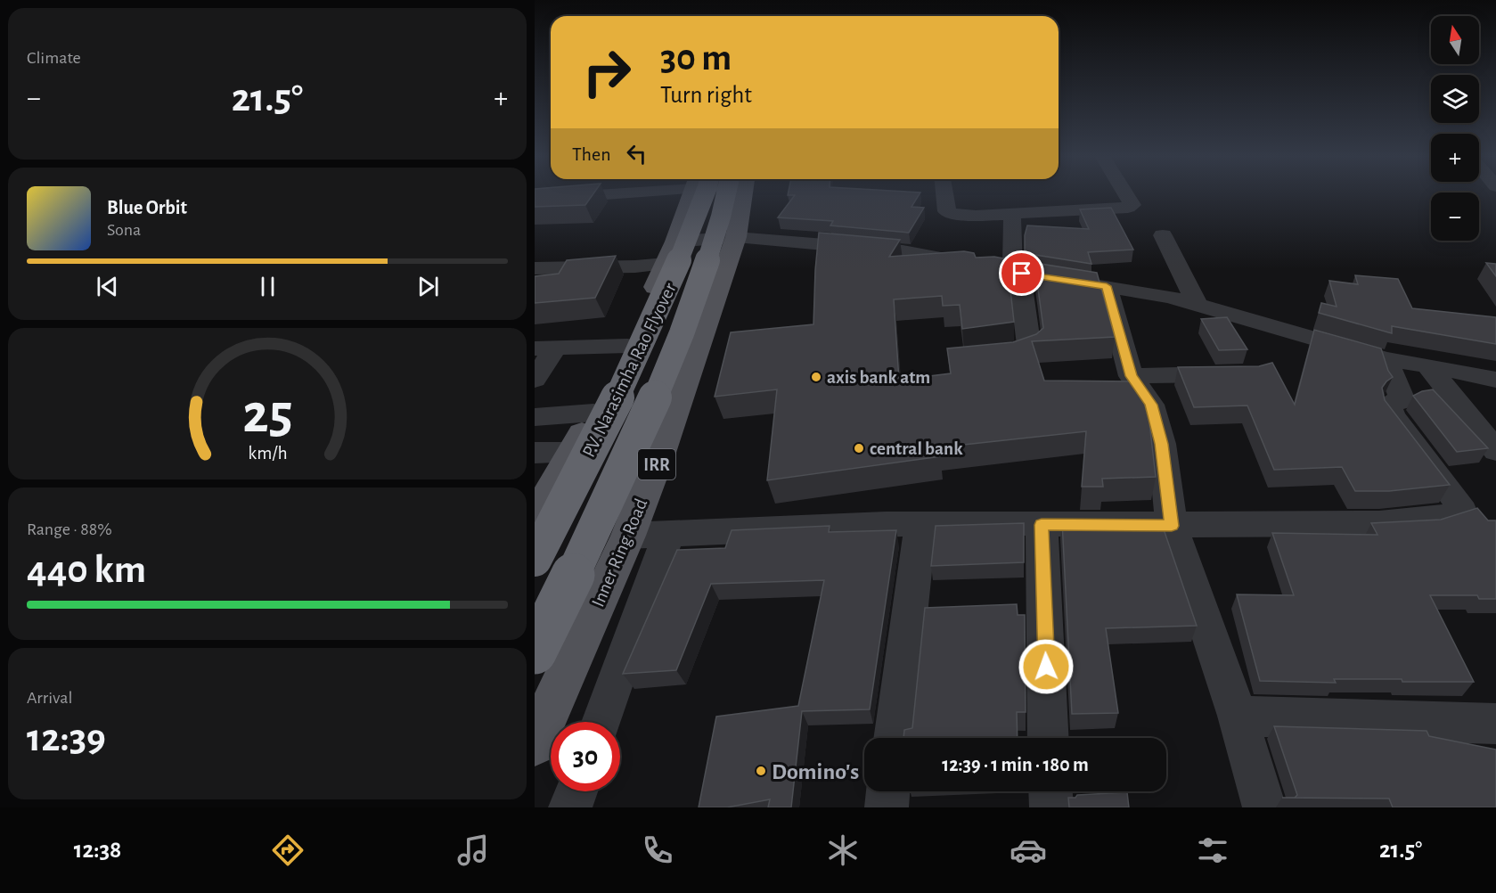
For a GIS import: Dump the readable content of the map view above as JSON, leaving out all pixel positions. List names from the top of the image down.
{
  "streets": {
    "highway": ["P.V. Narasimha Rao Flyover"],
    "main road": ["IRR", "Inner Ring Road"]
  },
  "places": ["axis bank atm", "central bank", "Domino's"],
  "north": "top",
  "page": {
    "tile": [
      "Climate",
      ["Range · 88%", "440 km"],
      ["Arrival", "12:39"]
    ],
    "map_buttons": ["+", "−"],
    "turn": ["30 m", "Turn right"],
    "heat": ["−", "21.5°", "+"],
    "then": "Then",
    "song": ["Blue Orbit", "Sona"],
    "limit": "30",
    "trip": "12:39 · 1 min · 180 m",
    "tabs": ["12:38", "21.5°"],
    "gauge": ["25", "km/h"]
  }
}
